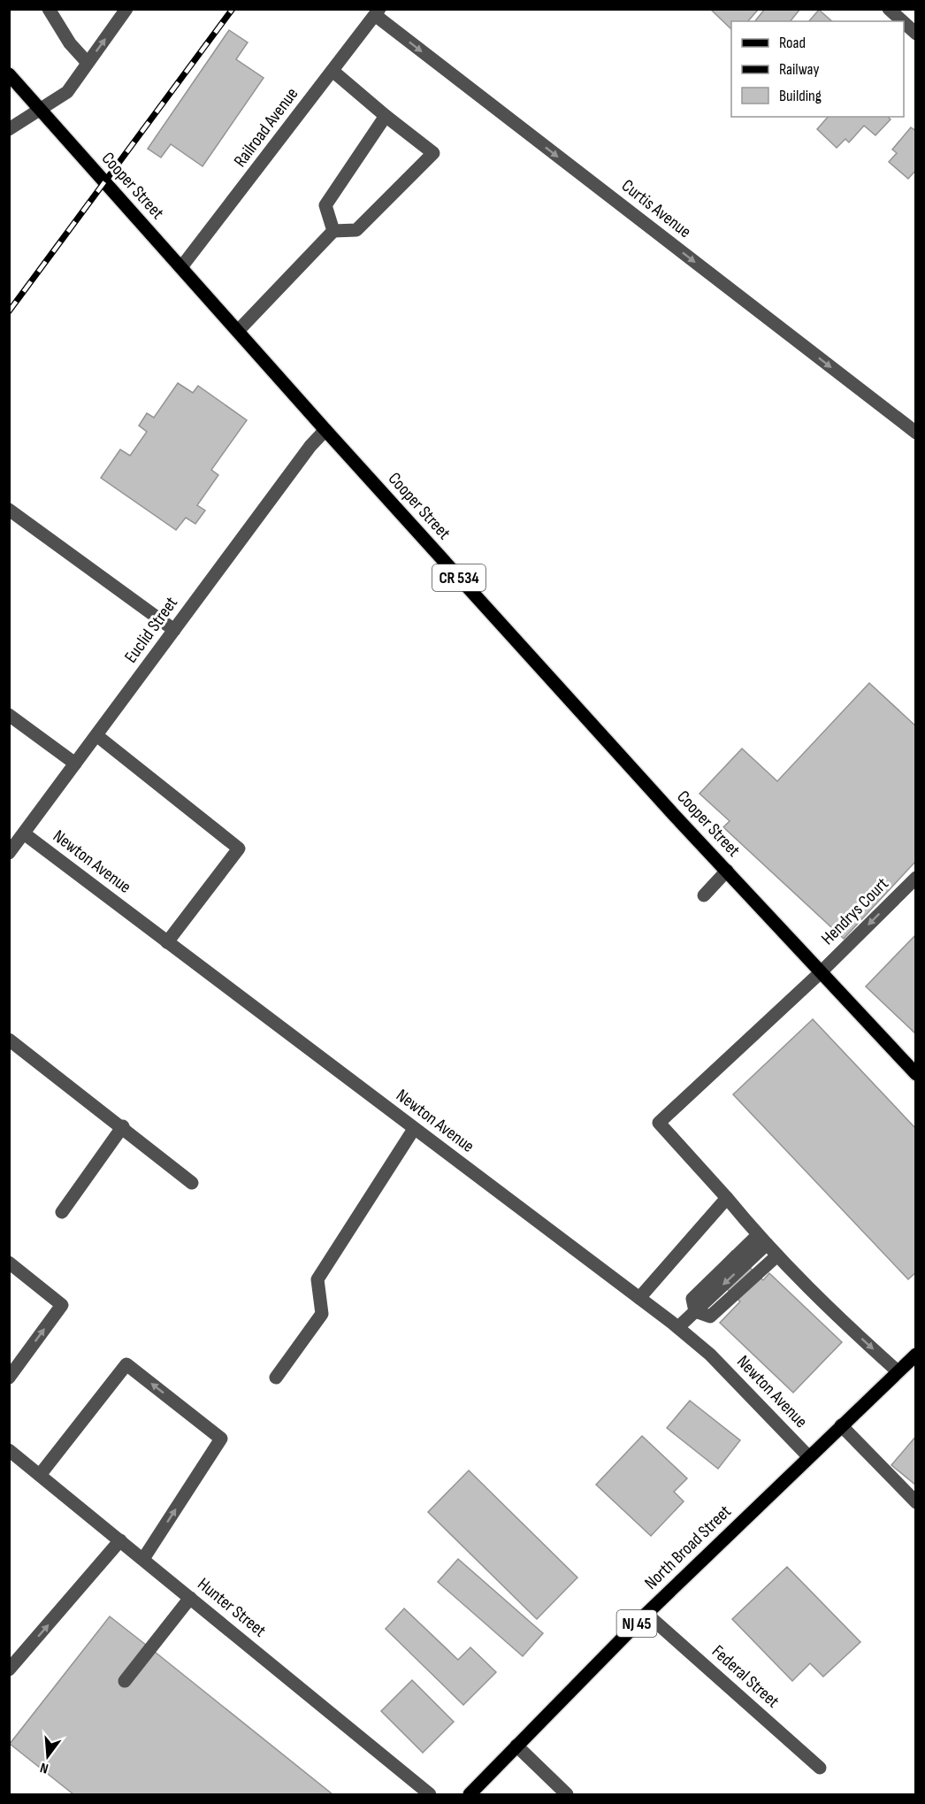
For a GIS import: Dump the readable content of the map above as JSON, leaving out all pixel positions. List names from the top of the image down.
{
  "streets": {
    "main road": [
      "Cooper Street",
      "CR 534",
      "North Broad Street",
      "NJ 45"
    ],
    "street": [
      "Railroad Avenue",
      "Curtis Avenue",
      "Euclid Street",
      "Newton Avenue",
      "Hendrys Court",
      "Hunter Street",
      "Federal Street"
    ]
  },
  "crossings": [
    ["Railroad Avenue", "Cooper Street"],
    ["Railroad Avenue", "Curtis Avenue"],
    ["Cooper Street", "Euclid Street"],
    ["Cooper Street", "Hendrys Court"],
    ["Euclid Street", "Newton Avenue"],
    ["Newton Avenue", "North Broad Street"],
    ["North Broad Street", "Federal Street"]
  ],
  "one_way": ["Curtis Avenue"],
  "legend": ["Road", "Railway", "Building"],
  "north": "bottom"
}
